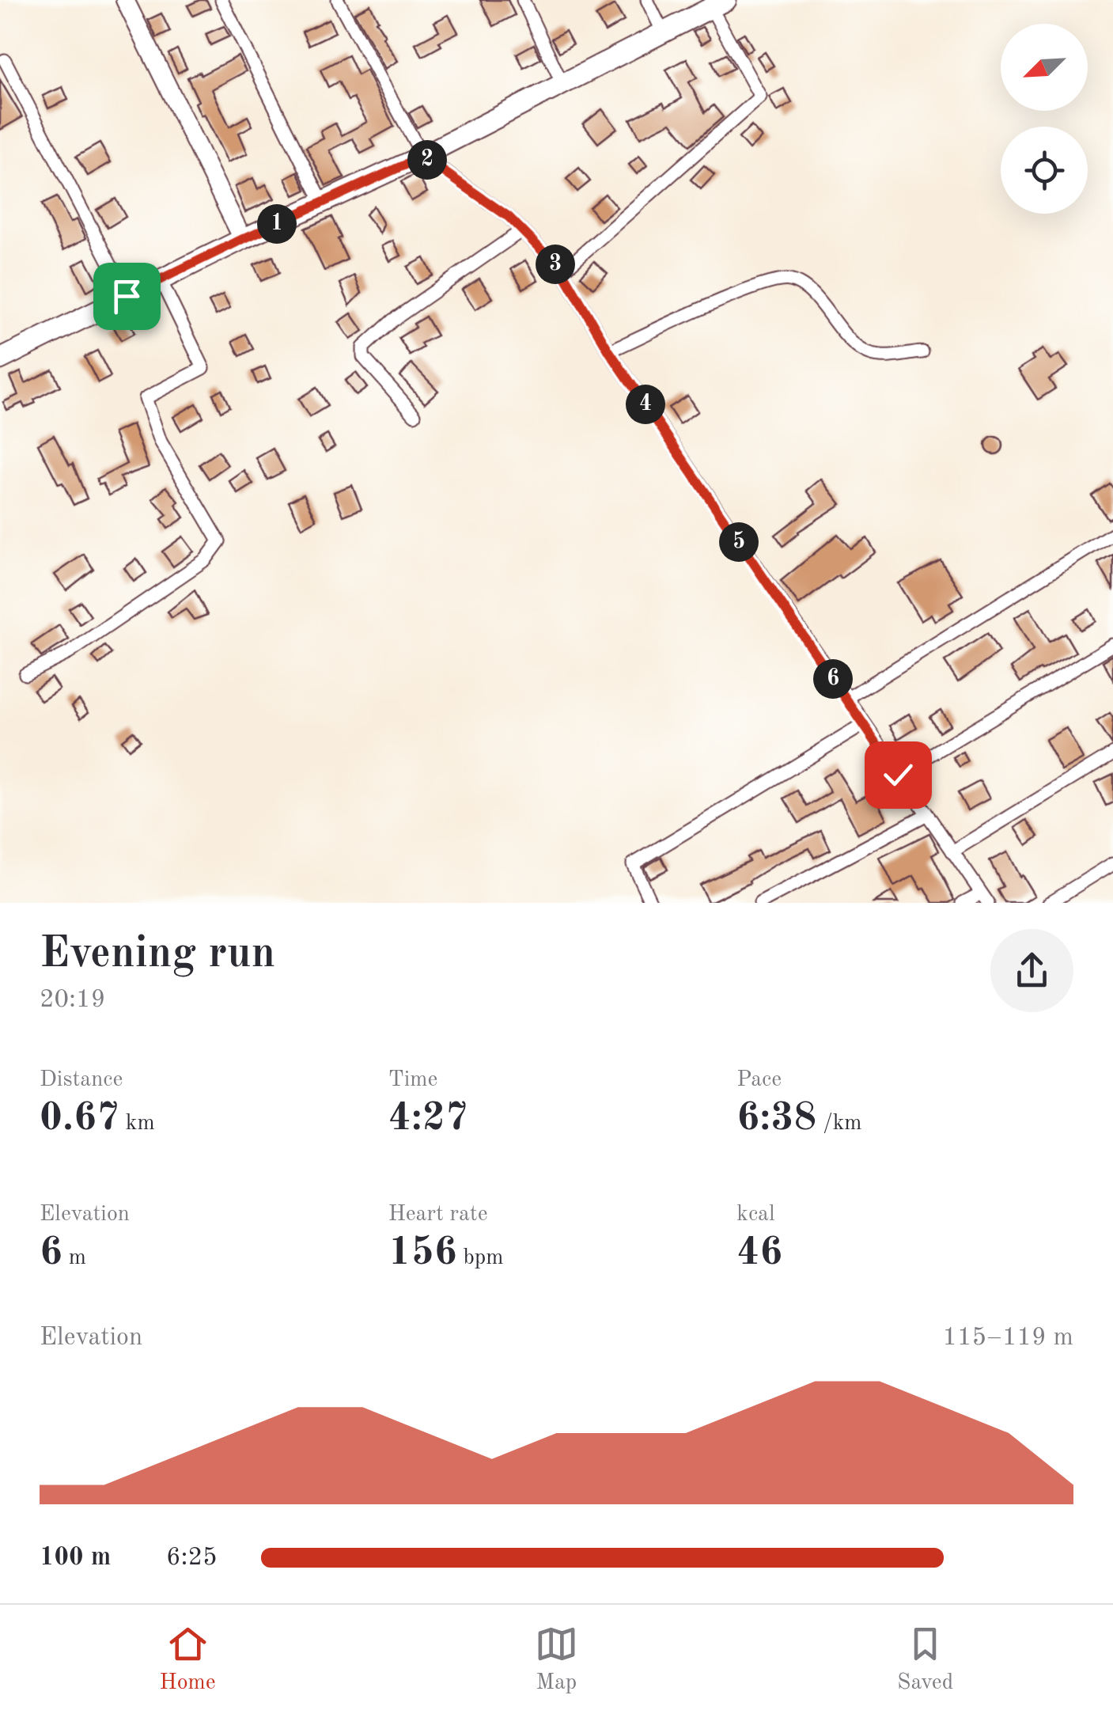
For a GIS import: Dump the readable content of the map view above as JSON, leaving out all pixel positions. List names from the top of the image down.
{
  "north": "bottom left",
  "page": {
    "pins": [
      "2",
      "1",
      "3",
      "4",
      "5",
      "6"
    ],
    "heading": ["Evening run", "20:19"],
    "stats": [
      ["Distance", "0.67 km"],
      ["Time", "4:27"],
      ["Pace", "6:38 /km"],
      ["Elevation", "6 m"],
      ["Heart rate", "156 bpm"],
      ["kcal", "46"]
    ],
    "chart": ["Elevation", "115–119 m"],
    "list": [
      {
        "name": "100 m",
        "note": "6:25"
      }
    ],
    "tabs": ["Home", "Map", "Saved"]
  }
}
